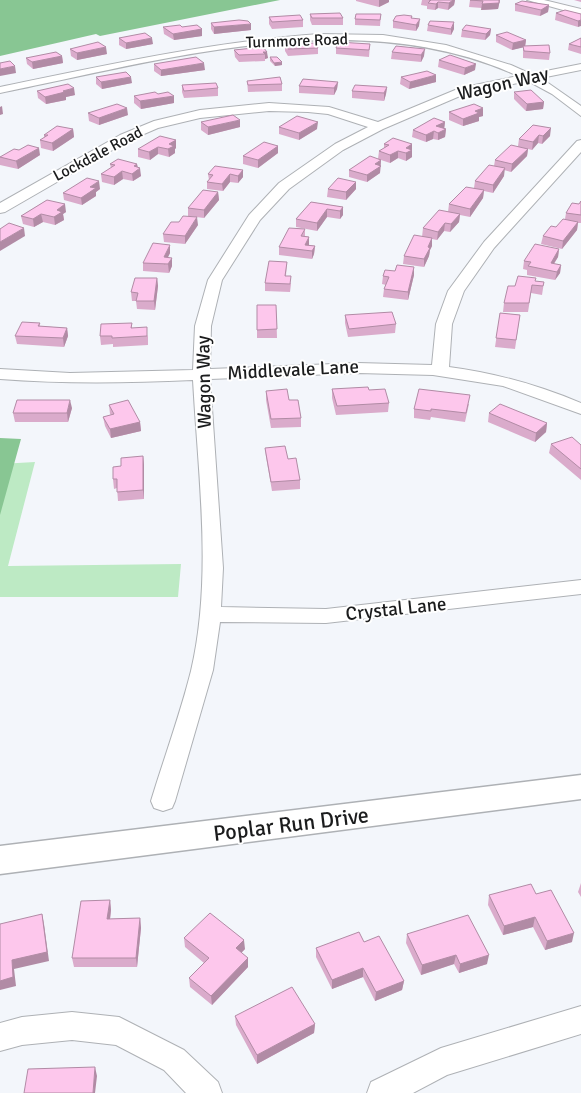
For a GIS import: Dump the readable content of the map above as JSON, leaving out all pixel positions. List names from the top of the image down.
{
  "streets": {
    "street": [
      "Turnmore Road",
      "Wagon Way",
      "Lockdale Road",
      "Middlevale Lane",
      "Crystal Lane",
      "Poplar Run Drive"
    ]
  },
  "crossings": [
    ["Turnmore Road", "Wagon Way"],
    ["Wagon Way", "Lockdale Road"],
    ["Wagon Way", "Middlevale Lane"],
    ["Wagon Way", "Crystal Lane"]
  ]
}
